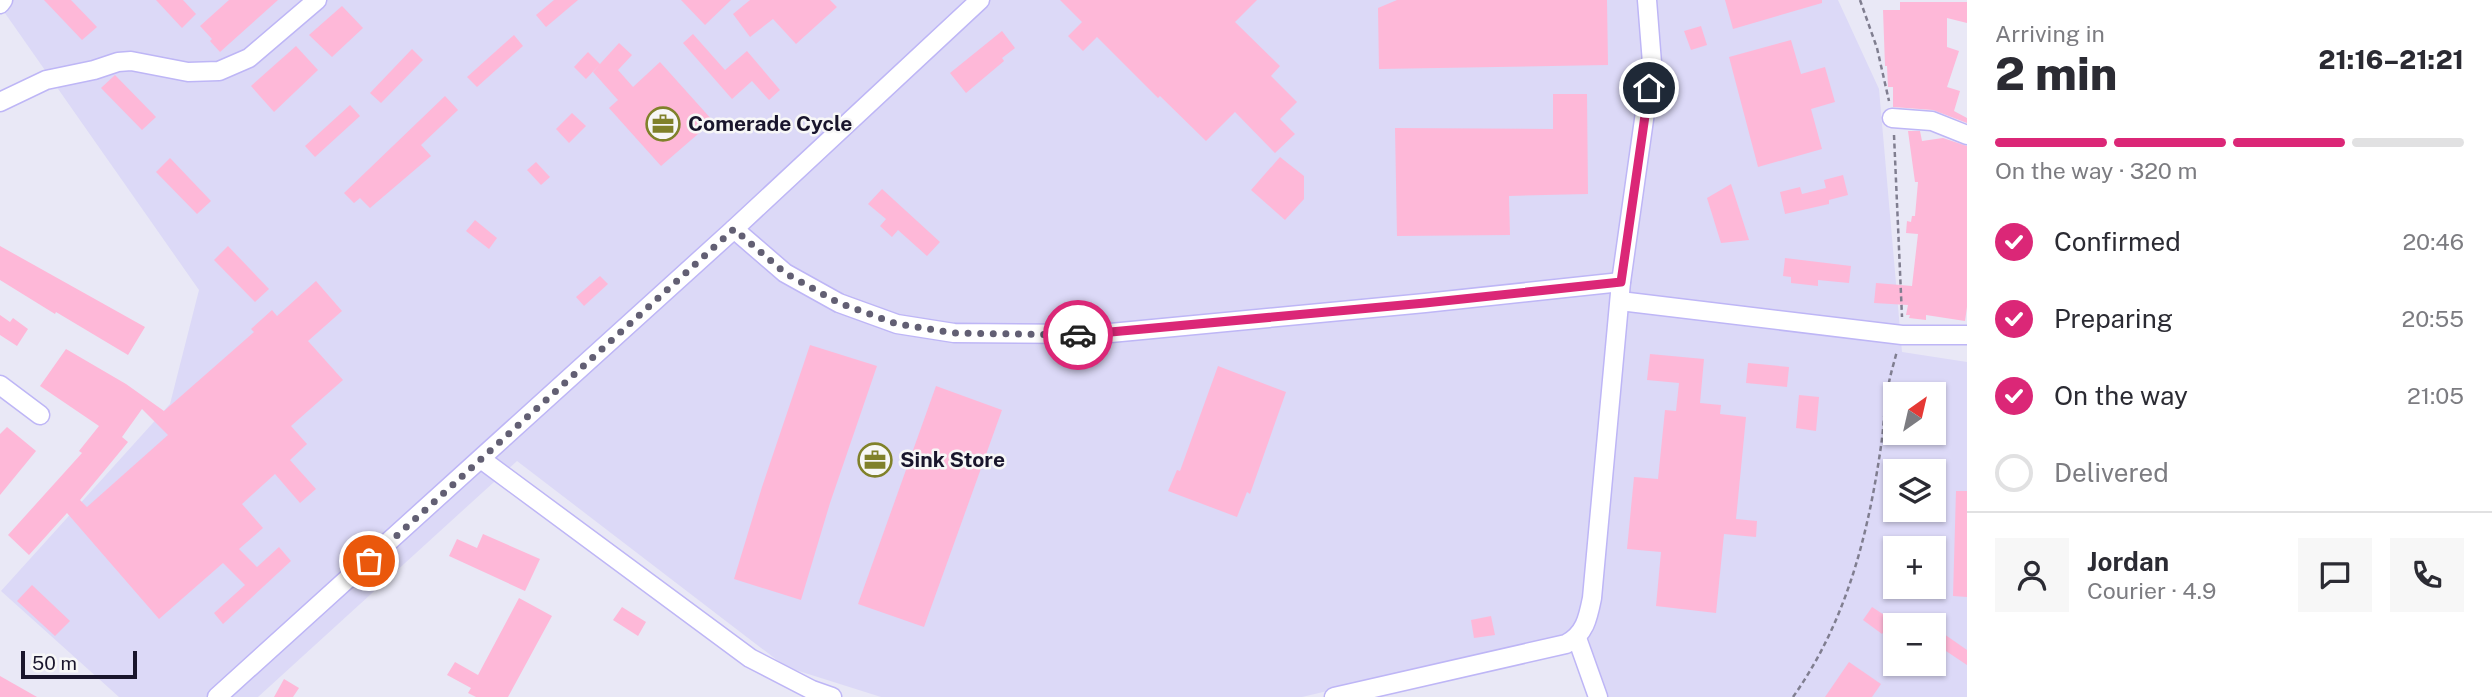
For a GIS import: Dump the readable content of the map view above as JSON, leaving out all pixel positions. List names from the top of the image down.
{
  "places": {
    "office": ["Comerade Cycle", "Sink Store"]
  },
  "scale_bar": "50 m",
  "north": "top right",
  "page": {
    "heading": ["2 min", "Arriving in", "21:16–21:21"],
    "panel": ["Jordan", "Courier · 4.9"],
    "bar": "On the way · 320 m",
    "list": [
      ["Confirmed", "20:46"],
      ["Preparing", "20:55"],
      ["On the way", "21:05"],
      "Delivered"
    ],
    "map_buttons": ["+", "−"],
    "scale": "50 m"
  }
}
